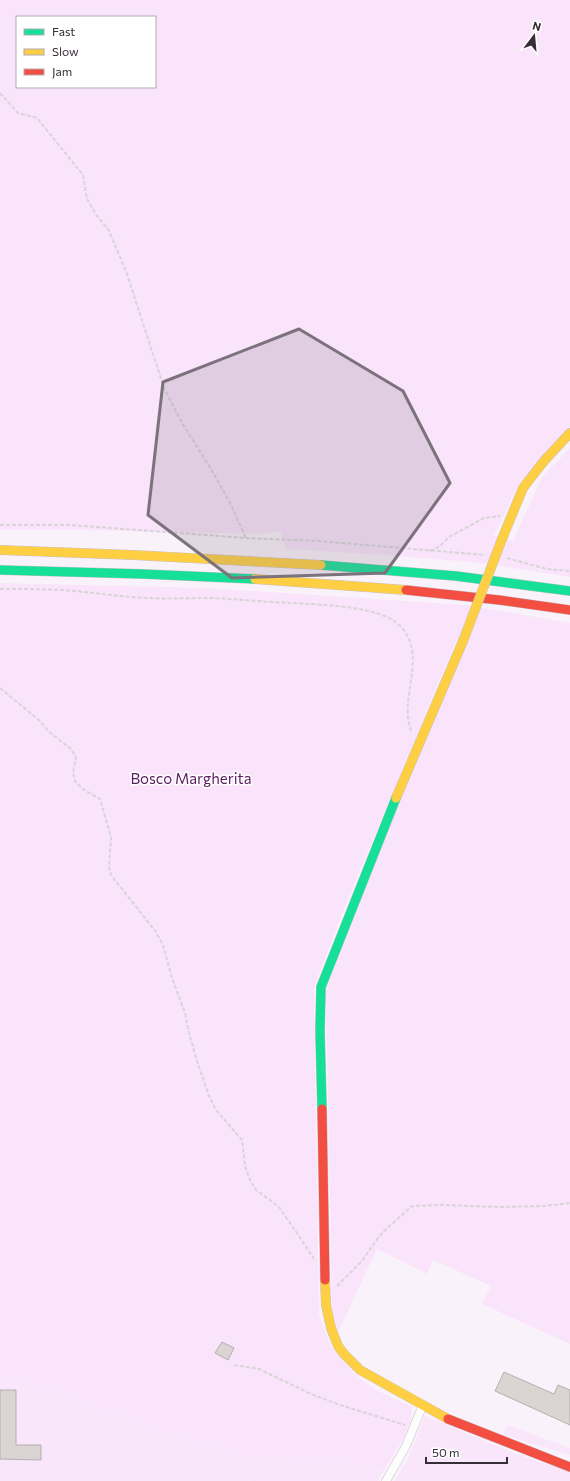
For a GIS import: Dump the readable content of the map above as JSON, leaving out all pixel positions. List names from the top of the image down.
{
  "parks": ["Bosco Margherita"],
  "legend": ["Fast", "Slow", "Jam"],
  "scale_bar": "50 m",
  "north": "top"
}
